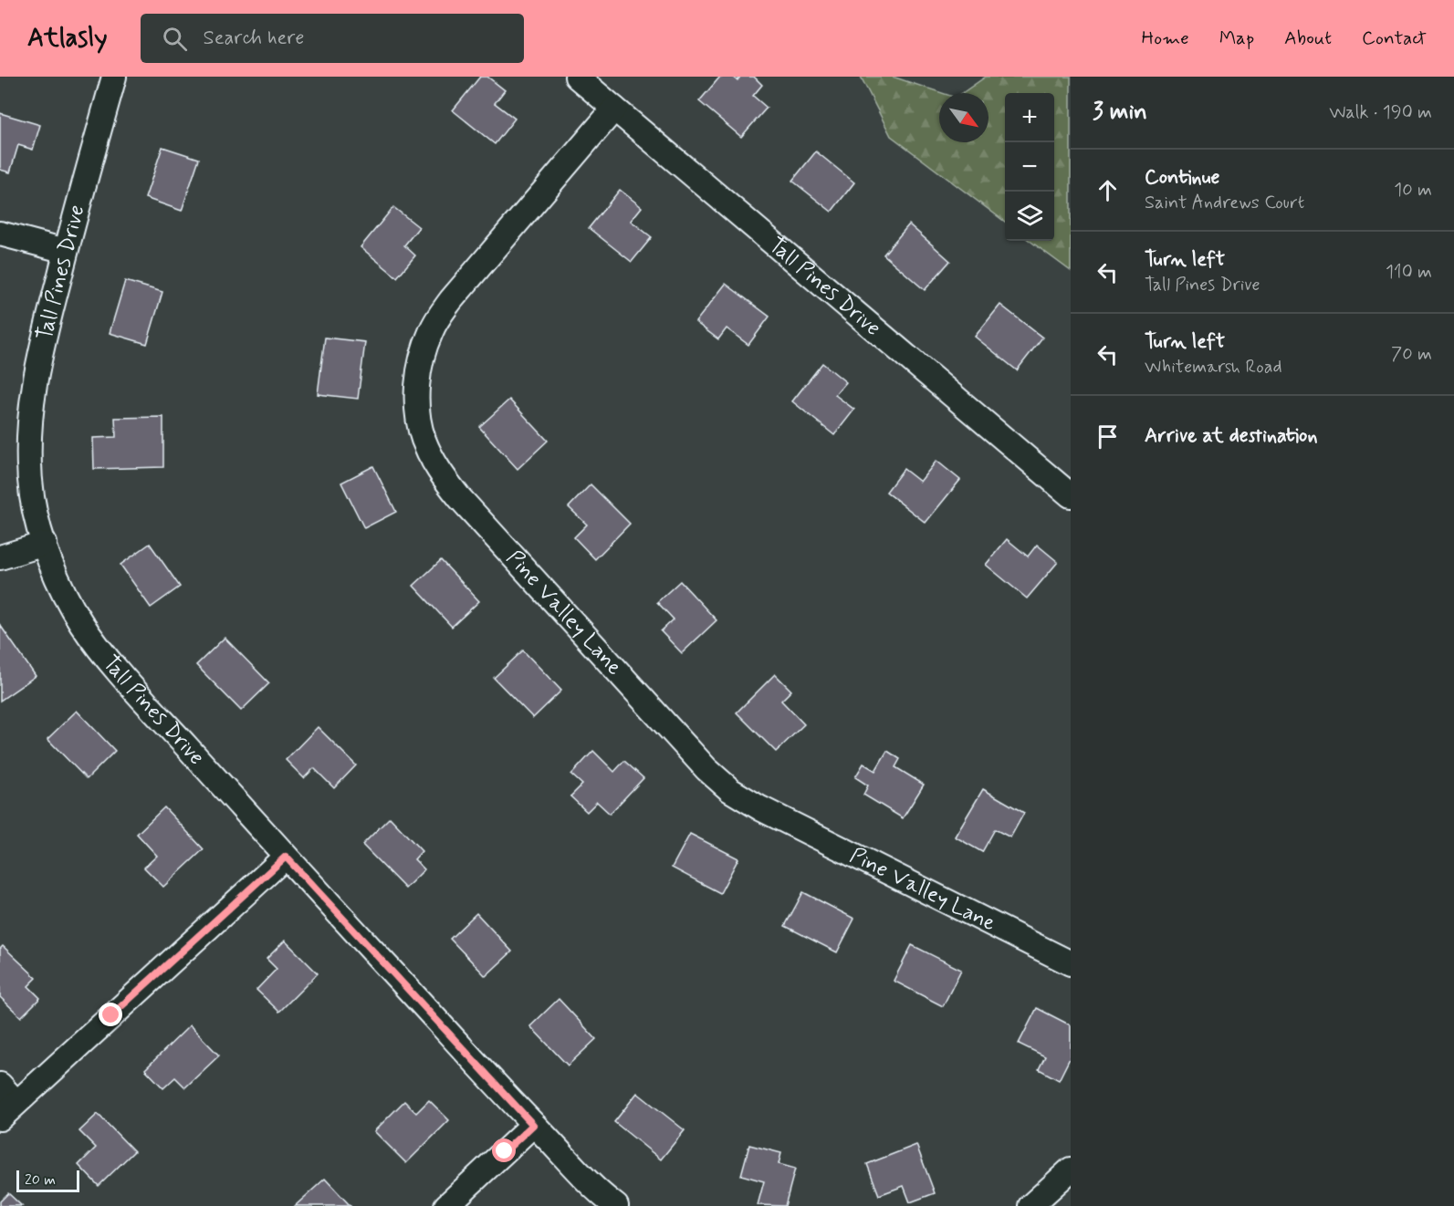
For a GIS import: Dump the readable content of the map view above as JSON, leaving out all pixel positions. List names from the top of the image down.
{
  "streets": {
    "street": ["Tall Pines Drive", "Pine Valley Lane"]
  },
  "crossings": [
    ["Tall Pines Drive", "Pine Valley Lane"]
  ],
  "scale_bar": "20 m",
  "north": "bottom right",
  "page": {
    "header": "Atlasly",
    "search": "Search here",
    "nav": [
      "Home",
      "Map",
      "About",
      "Contact"
    ],
    "heading": ["3 min", "Walk · 190 m"],
    "map_buttons": ["+", "−"],
    "list": [
      ["Continue", "Saint Andrews Court", "10 m"],
      ["Turn left", "Tall Pines Drive", "110 m"],
      ["Turn left", "Whitemarsh Road", "70 m"],
      "Arrive at destination"
    ],
    "scale": "20 m"
  }
}
